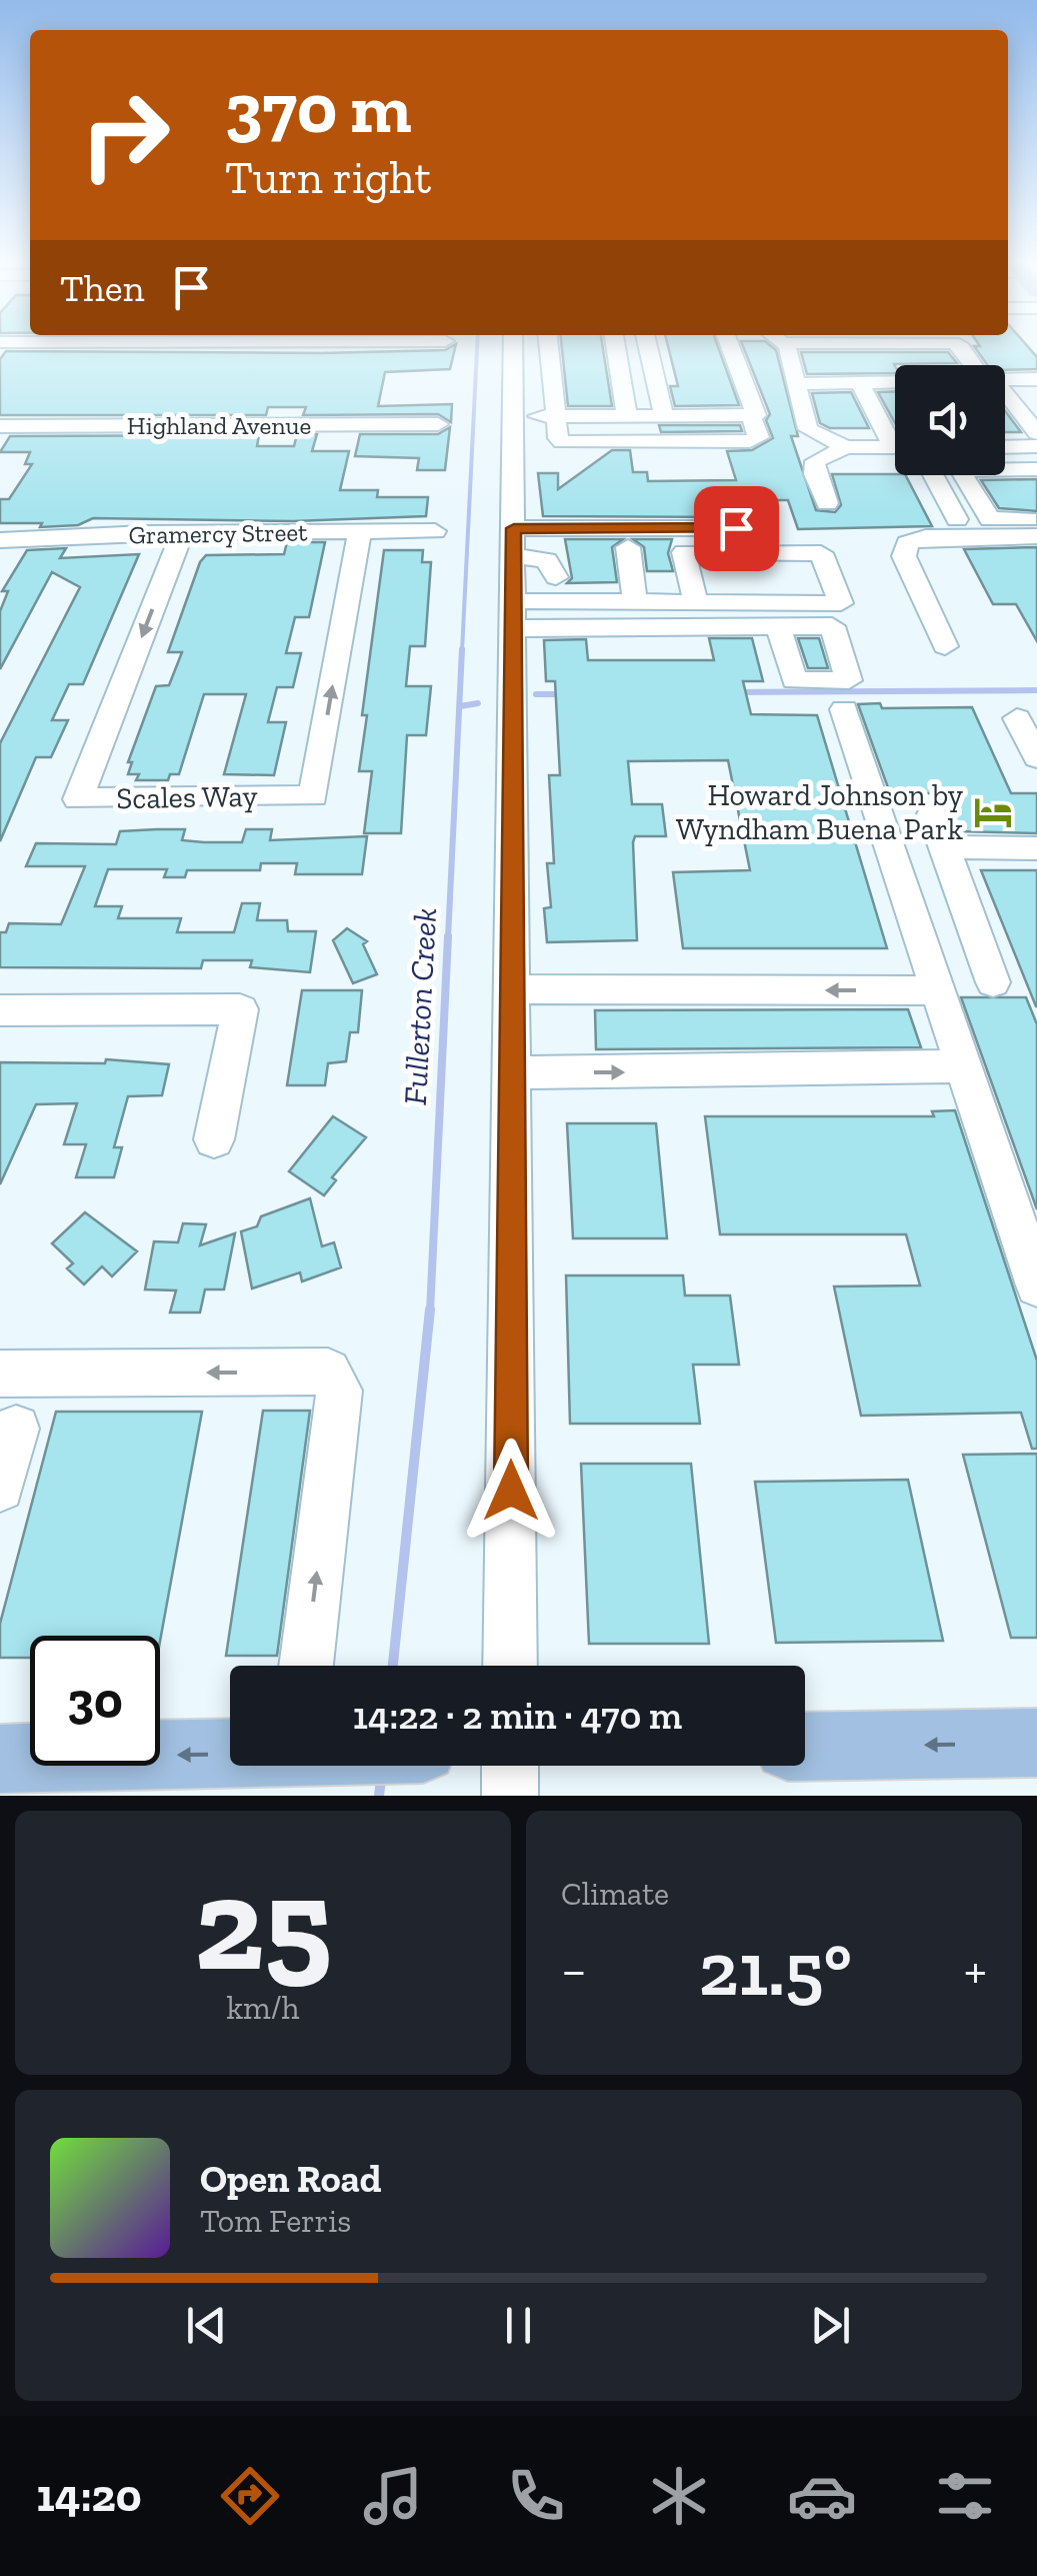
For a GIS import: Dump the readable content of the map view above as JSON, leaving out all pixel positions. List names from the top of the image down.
{
  "streets": {
    "street": ["Highland Avenue", "Gramercy Street", "Scales Way"]
  },
  "crossings": [
    ["Gramercy Street", "Scales Way"]
  ],
  "water": ["Fullerton Creek"],
  "places": {
    "hotel": ["Howard Johnson by Wyndham Buena Park"]
  },
  "page": {
    "turn": ["370 m", "Turn right"],
    "then": "Then",
    "limit": "30",
    "trip": "14:22 · 2 min · 470 m",
    "tile": [
      ["25", "km/h"],
      "Climate"
    ],
    "heat": ["−", "21.5°", "+"],
    "song": ["Open Road", "Tom Ferris"],
    "tabs": "14:20"
  }
}
